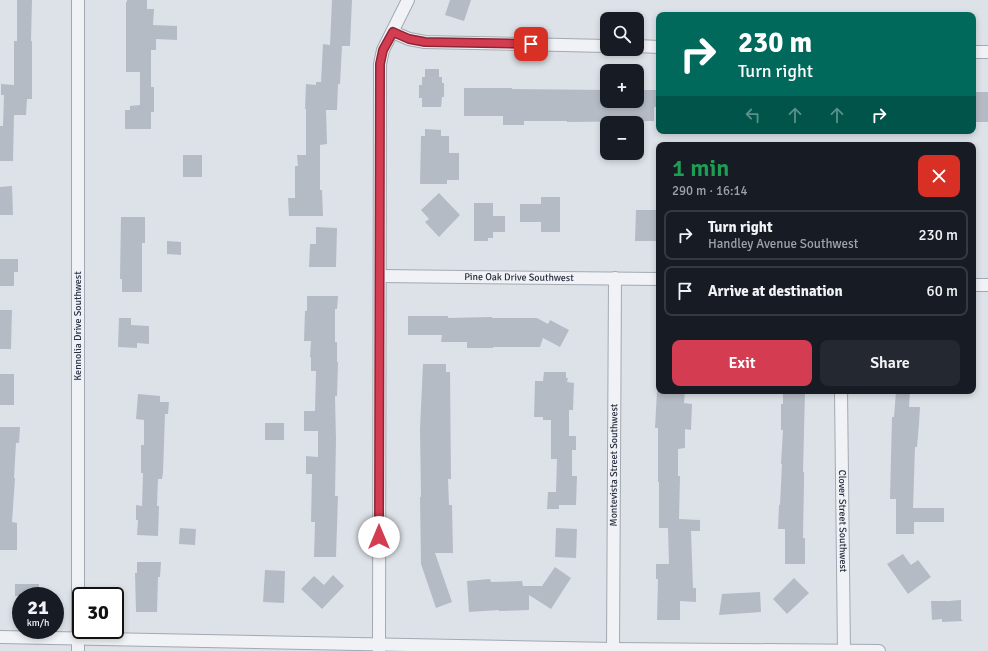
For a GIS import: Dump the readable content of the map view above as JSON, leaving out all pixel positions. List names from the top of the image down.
{
  "streets": {
    "street": [
      "Pine Oak Drive Southwest",
      "Kennolia Drive Southwest",
      "Montevista Street Southwest",
      "Clover Street Southwest"
    ]
  },
  "crossings": [
    ["Pine Oak Drive Southwest", "Montevista Street Southwest"]
  ],
  "page": {
    "map_buttons": ["+", "−"],
    "turn": ["230 m", "Turn right"],
    "heading": ["1 min", "290 m · 16:14"],
    "list": [
      {
        "name": "Turn right",
        "note": "Handley Avenue Southwest",
        "value": "230 m"
      },
      {
        "name": "Arrive at destination",
        "value": "60 m"
      }
    ],
    "buttons": ["Exit", "Share"],
    "speed": "21 km/h",
    "limit": "30"
  }
}
